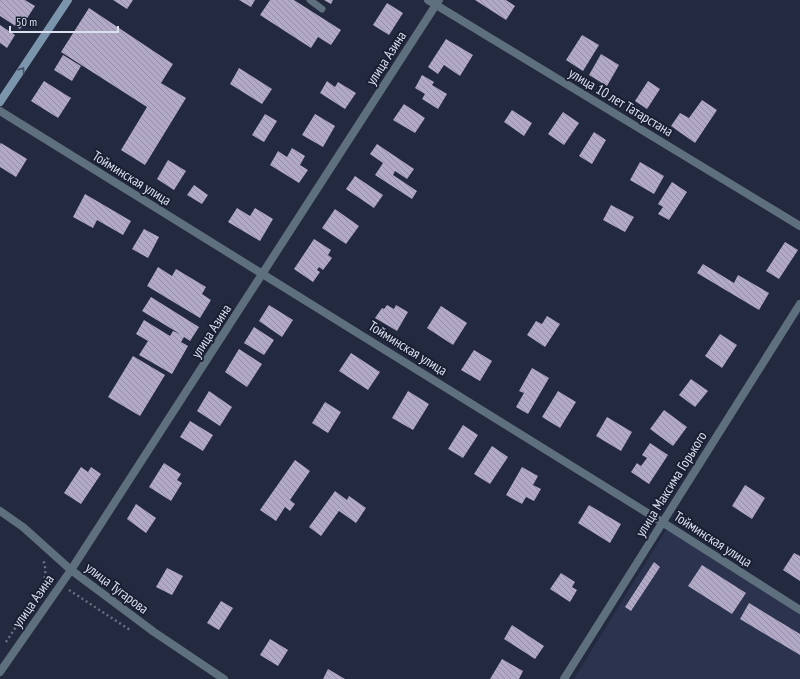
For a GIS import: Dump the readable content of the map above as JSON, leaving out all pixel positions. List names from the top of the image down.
{
  "streets": {
    "street": [
      "улица Азина",
      "улица 10 лет Татарстана",
      "Тойминская улица",
      "улица Максима Горького",
      "улица Тугарова"
    ]
  },
  "crossings": [
    ["улица Азина", "улица 10 лет Татарстана"],
    ["улица Азина", "Тойминская улица"],
    ["улица Азина", "улица Тугарова"],
    ["Тойминская улица", "улица Максима Горького"]
  ],
  "scale_bar": "50 m"
}
